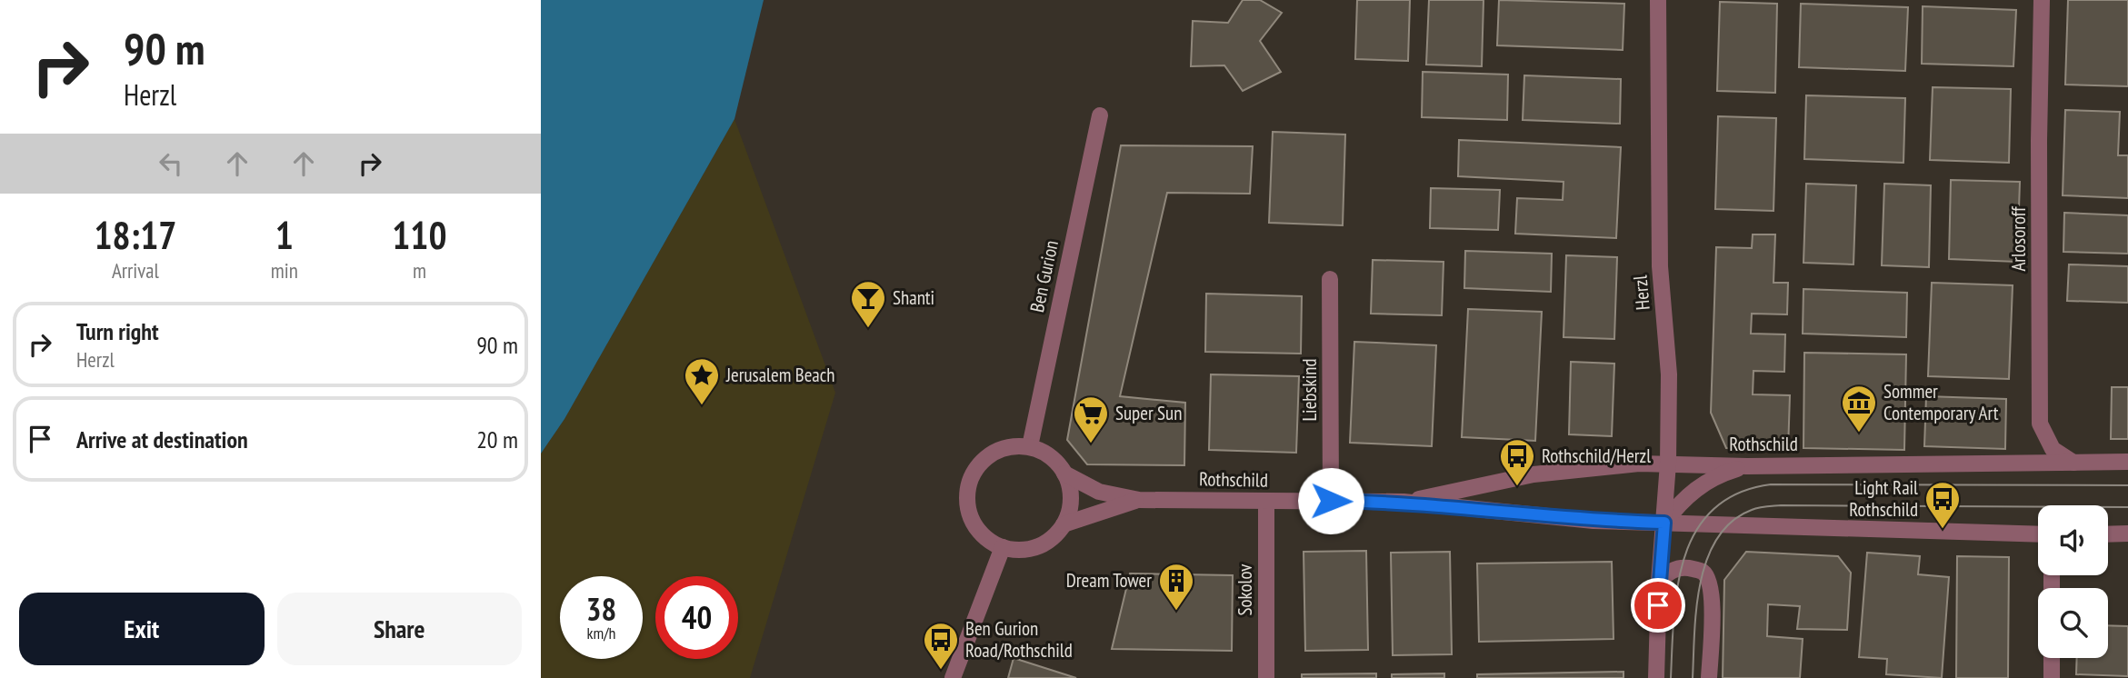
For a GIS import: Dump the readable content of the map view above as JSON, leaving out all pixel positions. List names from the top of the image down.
{
  "streets": {
    "street": [
      "Arlosoroff",
      "Ben Gurion",
      "Herzl",
      "Liebskind",
      "Rothschild",
      "Sokolov"
    ]
  },
  "crossings": [
    ["Arlosoroff", "Rothschild"],
    ["Ben Gurion", "Rothschild"],
    ["Herzl", "Rothschild"],
    ["Liebskind", "Rothschild"],
    ["Rothschild", "Sokolov"]
  ],
  "places": {
    "bar": ["Shanti"],
    "place": ["Jerusalem Beach"],
    "museum": ["Sommer Contemporary Art"],
    "supermarket": ["Super Sun"],
    "bus stop": ["Rothschild/Herzl", "Light Rail Rothschild", "Ben Gurion Road/Rothschild"],
    "building": ["Dream Tower"]
  },
  "page": {
    "turn": ["90 m", "Herzl"],
    "eta": [
      "18:17",
      "Arrival",
      "1",
      "min",
      "110",
      "m"
    ],
    "list": [
      {
        "name": "Turn right",
        "note": "Herzl",
        "value": "90 m"
      },
      {
        "name": "Arrive at destination",
        "value": "20 m"
      }
    ],
    "speed": "38 km/h",
    "limit": "40",
    "buttons": ["Exit", "Share"]
  }
}
